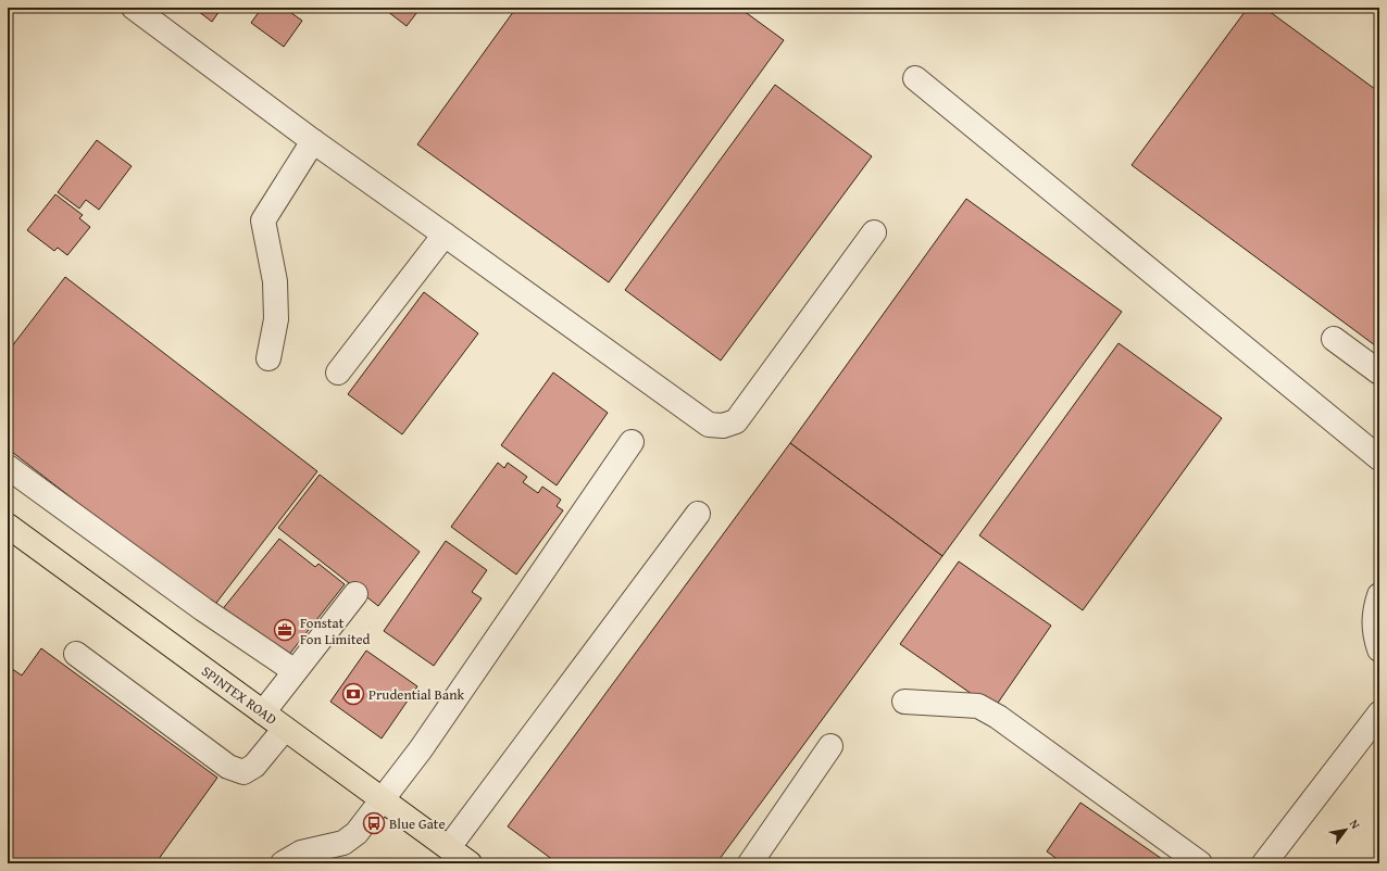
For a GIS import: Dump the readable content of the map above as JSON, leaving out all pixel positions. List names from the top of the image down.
{
  "streets": {
    "main road": ["SPINTEX ROAD"]
  },
  "places": {
    "office": ["Fonstat Fon Limited"],
    "bank": ["Prudential Bank"],
    "bus stop": ["Blue Gate"]
  },
  "north": "top right"
}
